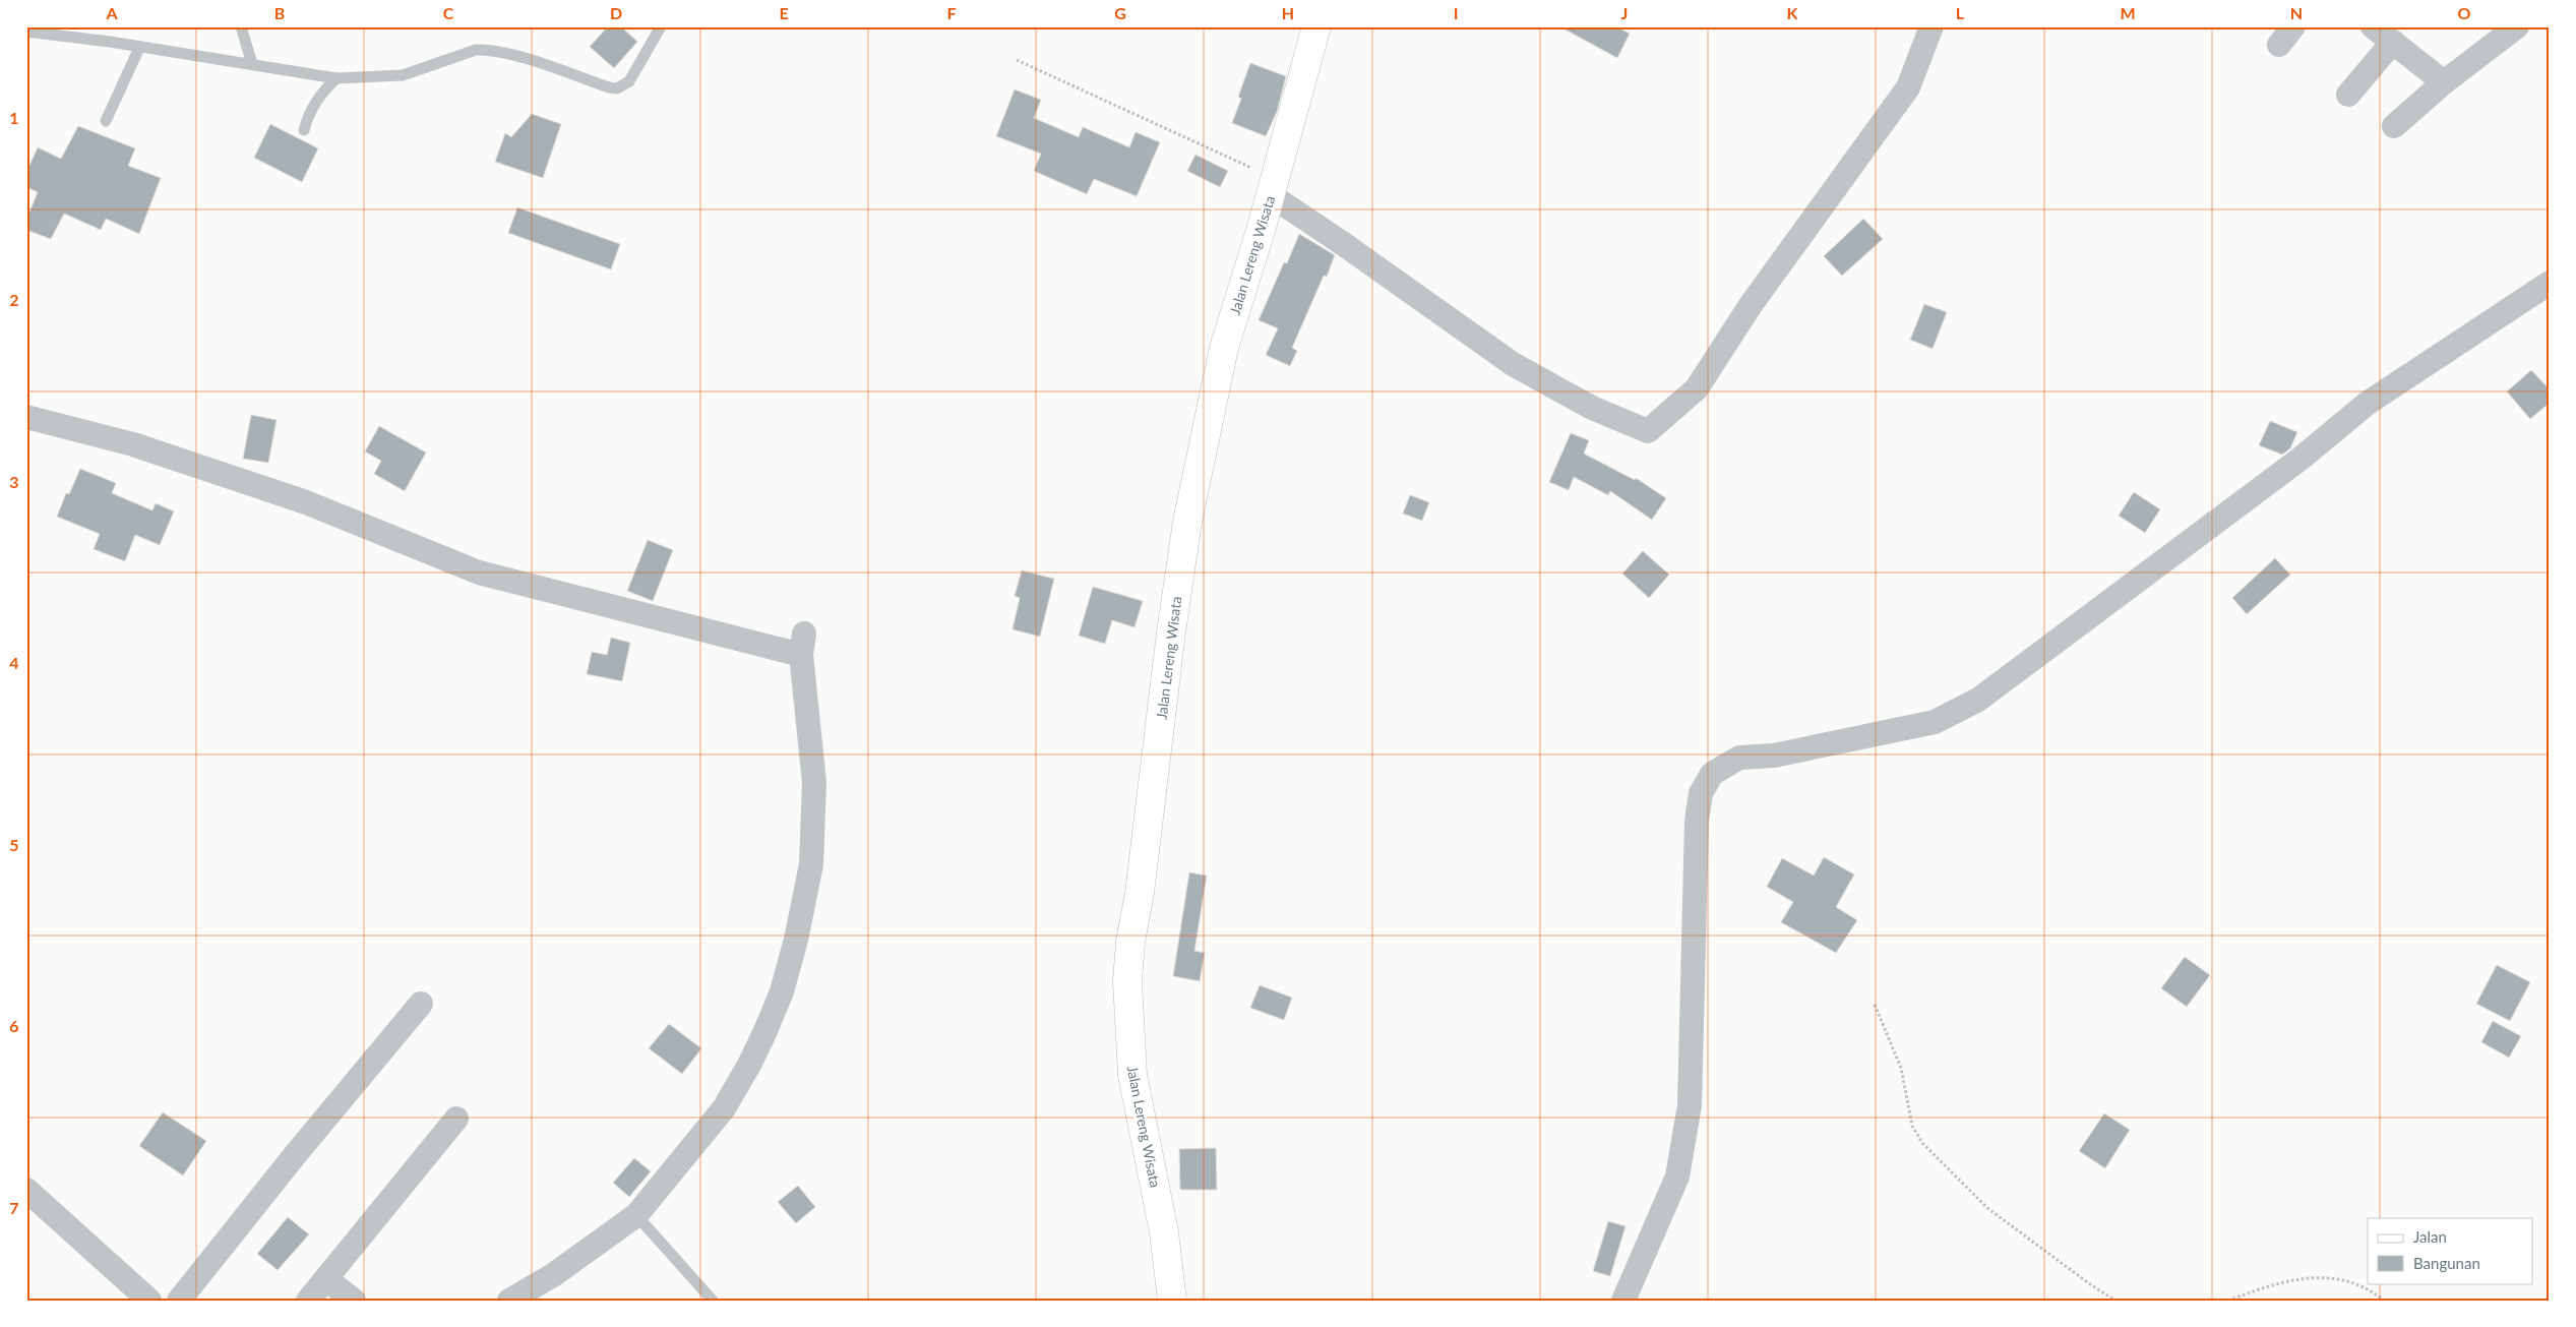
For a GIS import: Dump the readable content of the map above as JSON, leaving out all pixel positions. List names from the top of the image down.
{
  "streets": {
    "main road": ["Jalan Lereng Wisata"]
  },
  "legend": ["Jalan", "Bangunan"],
  "grid": {
    "columns": [
      "A",
      "B",
      "C",
      "D",
      "E",
      "F",
      "G",
      "H",
      "I",
      "J",
      "K",
      "L",
      "M",
      "N",
      "O"
    ],
    "rows": [
      "1",
      "2",
      "3",
      "4",
      "5",
      "6",
      "7"
    ]
  }
}
